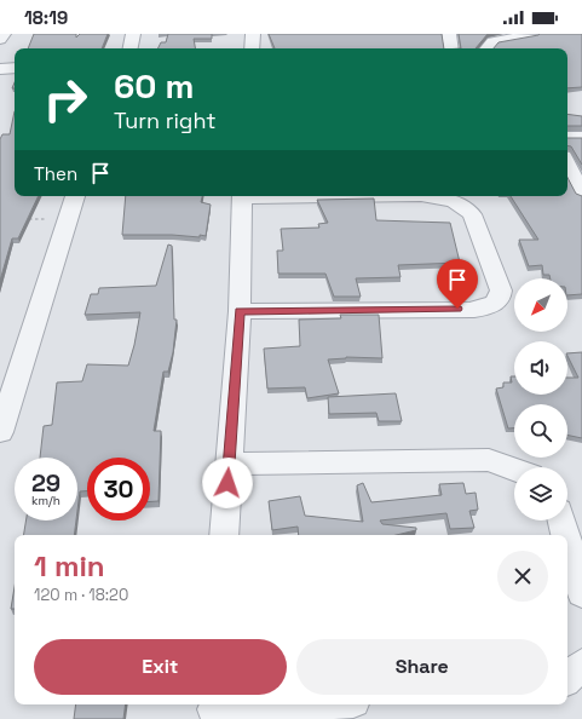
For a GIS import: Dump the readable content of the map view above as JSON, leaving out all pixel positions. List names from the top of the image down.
{
  "north": "bottom left",
  "page": {
    "status": "18:19",
    "turn": ["60 m", "Turn right"],
    "then": "Then",
    "speed": "29 km/h",
    "limit": "30",
    "heading": ["1 min", "120 m · 18:20"],
    "buttons": ["Exit", "Share"]
  }
}
